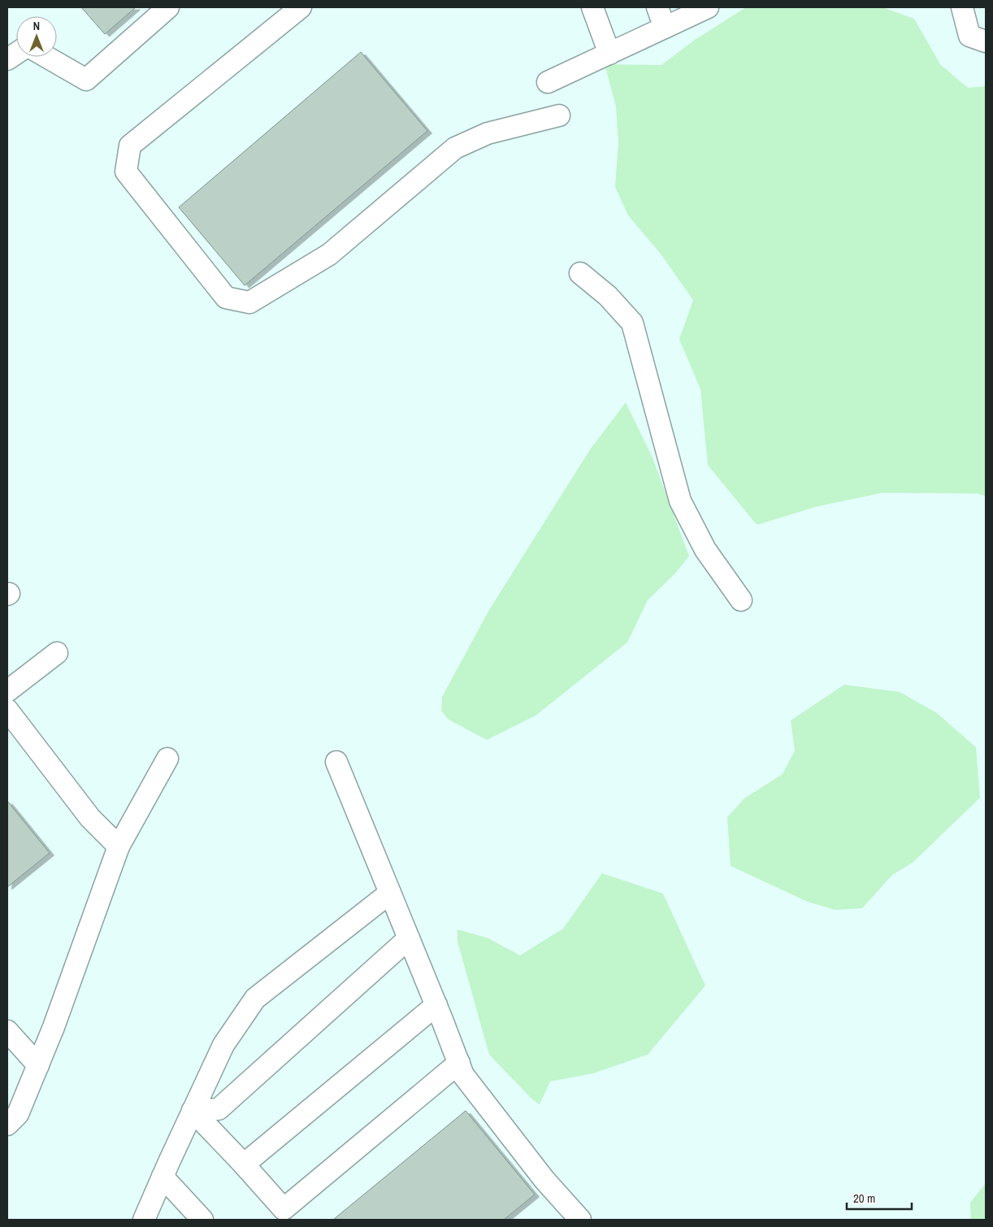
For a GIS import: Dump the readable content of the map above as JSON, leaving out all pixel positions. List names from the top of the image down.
{
  "scale_bar": "20 m",
  "north": "top"
}
